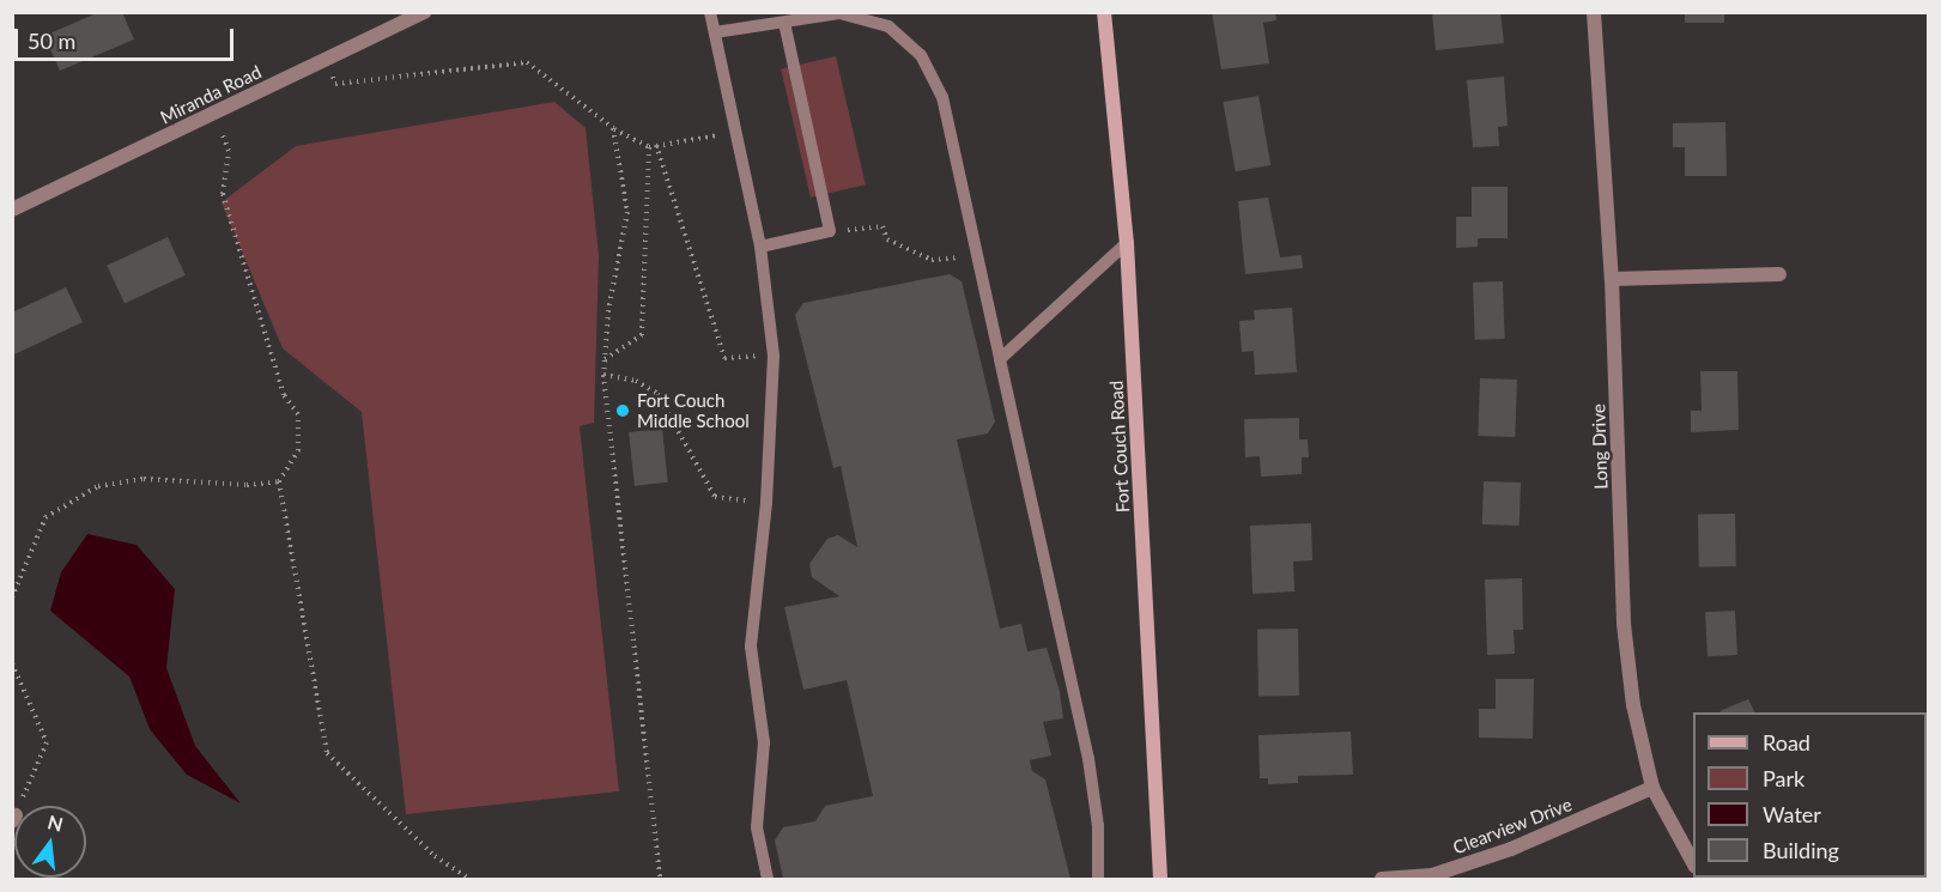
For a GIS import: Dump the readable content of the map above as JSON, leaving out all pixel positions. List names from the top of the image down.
{
  "streets": {
    "street": [
      "Miranda Road",
      "Fort Couch Road",
      "Long Drive",
      "Clearview Drive"
    ]
  },
  "crossings": [
    ["Long Drive", "Clearview Drive"]
  ],
  "places": ["Fort Couch Middle School"],
  "legend": [
    "Road",
    "Park",
    "Water",
    "Building"
  ],
  "scale_bar": "50 m",
  "north": "top"
}
